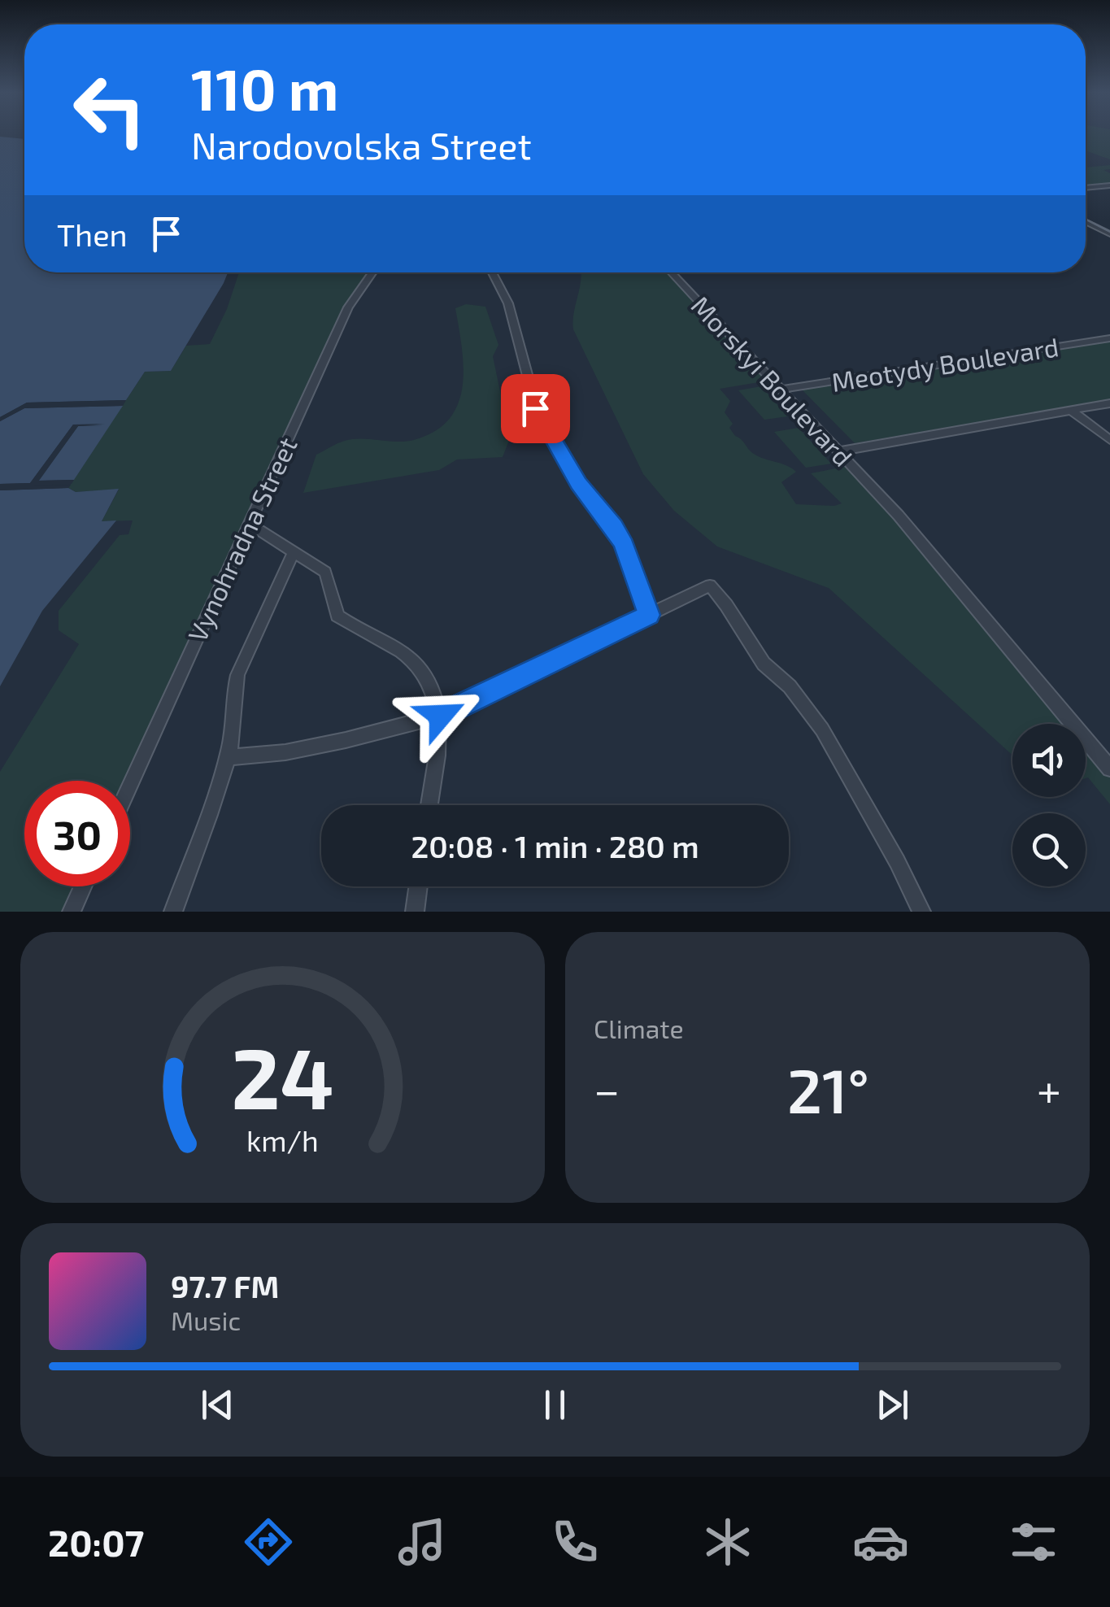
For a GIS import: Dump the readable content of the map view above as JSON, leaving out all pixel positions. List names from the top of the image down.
{
  "streets": {
    "street": ["Meotydy Boulevard", "Morskyi Boulevard", "Vynohradna Street"]
  },
  "crossings": [
    ["Meotydy Boulevard", "Morskyi Boulevard"]
  ],
  "page": {
    "turn": ["110 m", "Narodovolska Street"],
    "then": "Then",
    "limit": "30",
    "trip": "20:08 · 1 min · 280 m",
    "tile": "Climate",
    "heat": ["−", "21°", "+"],
    "song": ["97.7 FM", "Music"],
    "tabs": "20:07",
    "gauge": ["24", "km/h"]
  }
}
